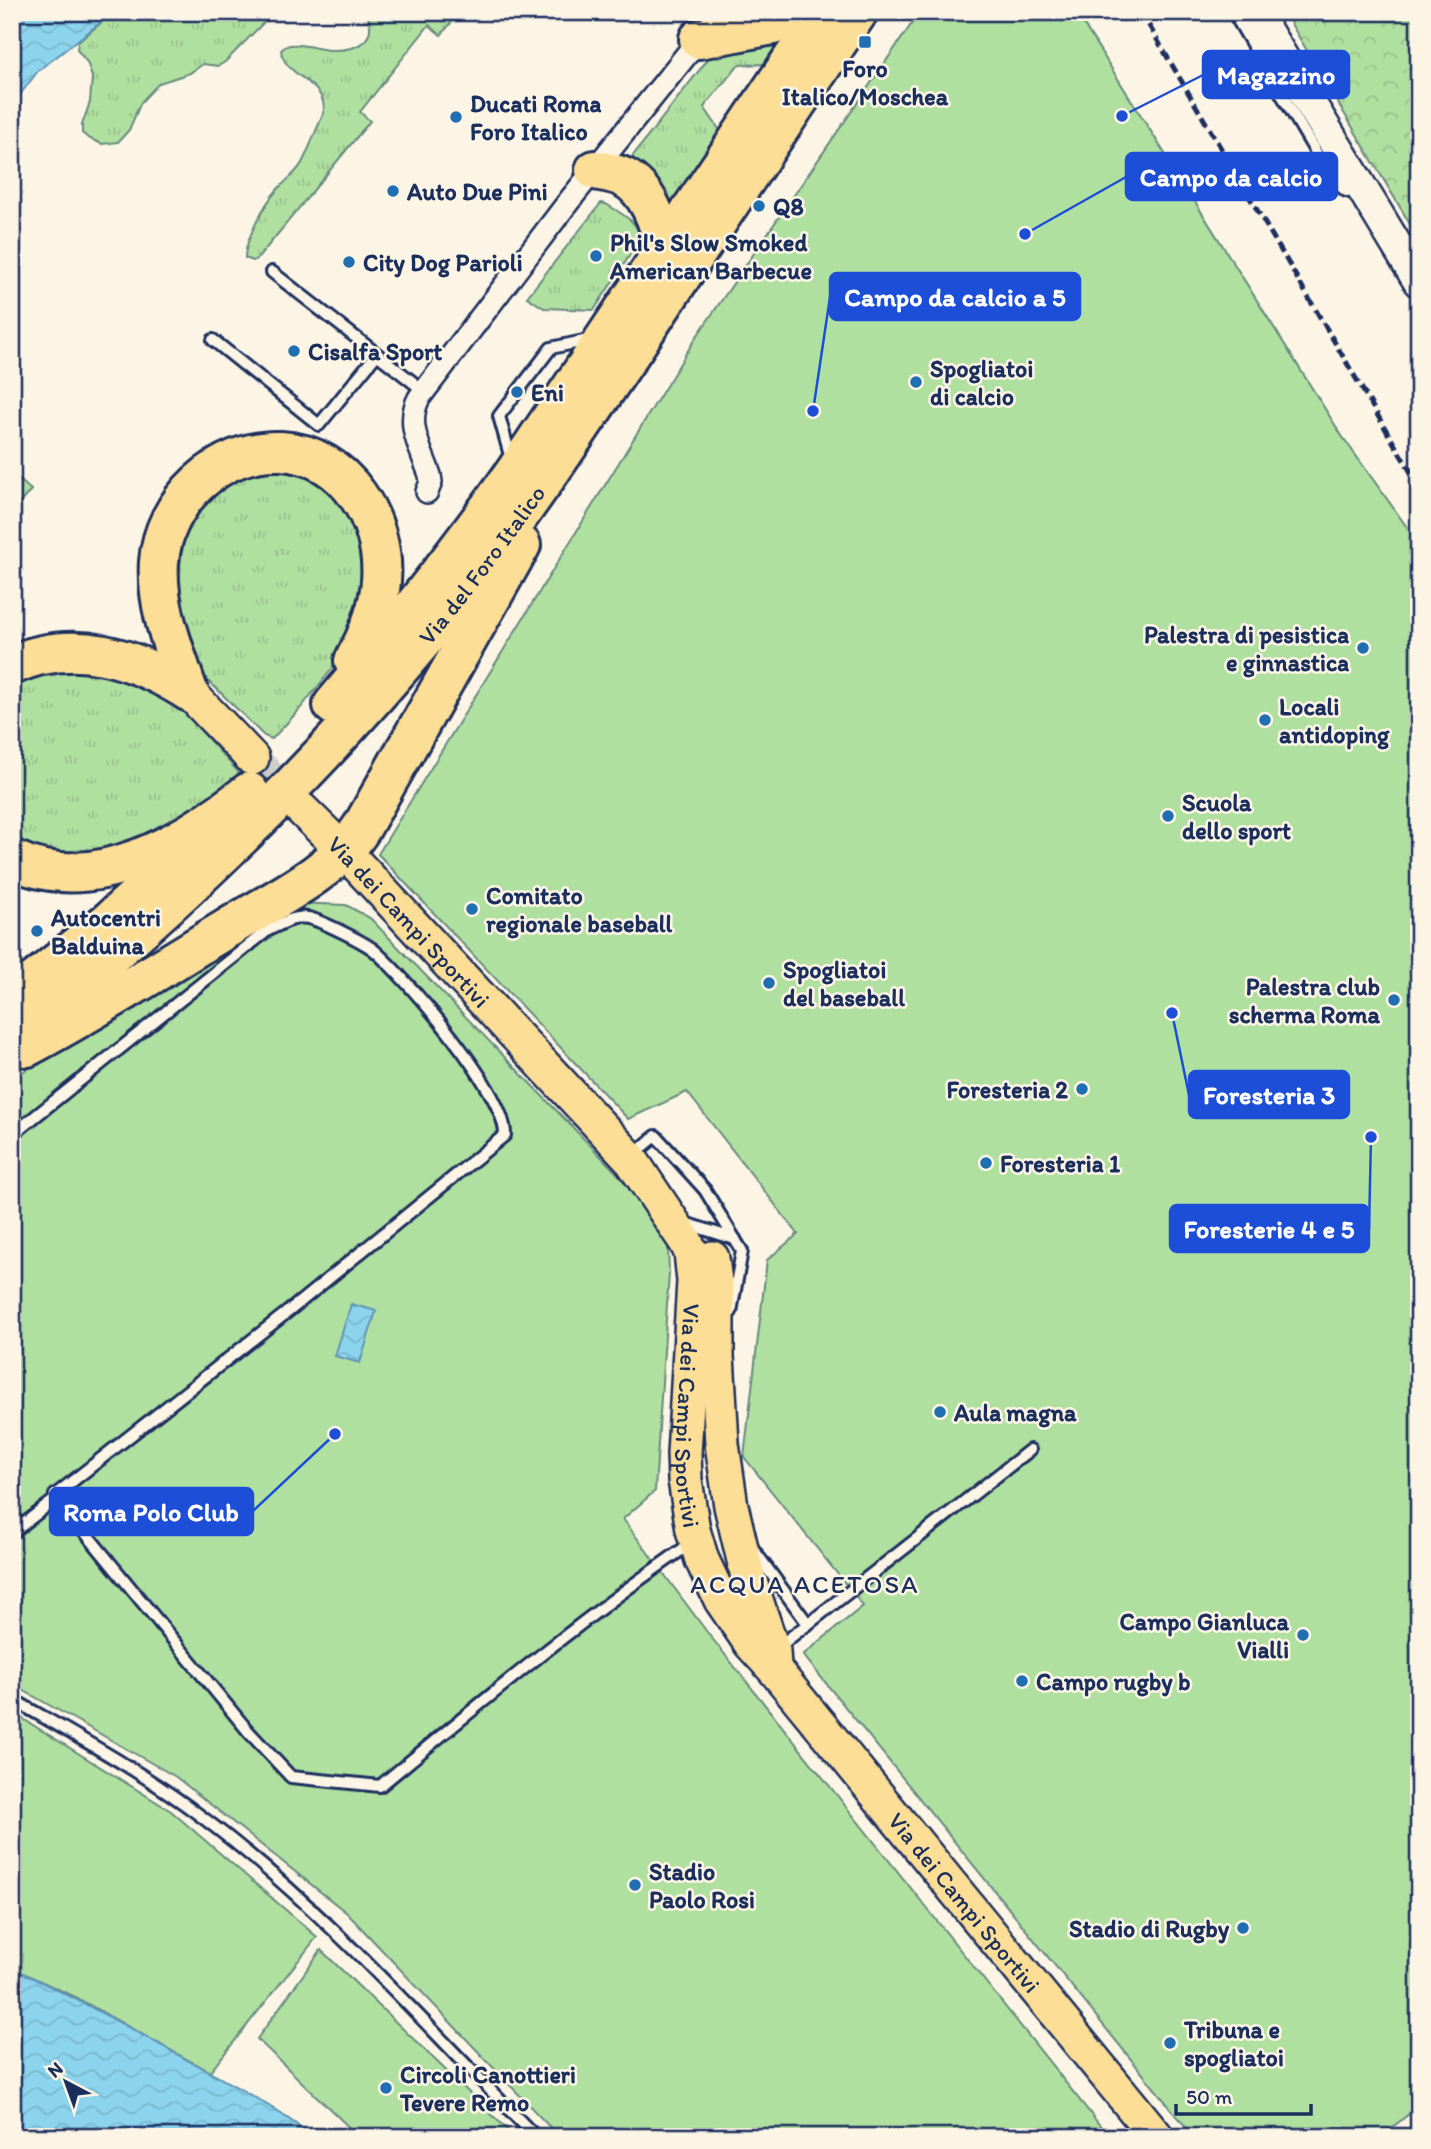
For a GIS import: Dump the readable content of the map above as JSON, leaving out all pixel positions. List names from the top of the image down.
{
  "streets": {
    "highway": ["Via del Foro Italico"],
    "main road": ["Via dei Campi Sportivi"]
  },
  "districts": ["ACQUA ACETOSA"],
  "places": {
    "transit": ["Foro Italico/Moschea"],
    "other": [
      "Magazzino",
      "Ducati Roma Foro Italico",
      "Auto Due Pini",
      "Q8",
      "Campo da calcio",
      "Phil's Slow Smoked American Barbecue",
      "City Dog Parioli",
      "Cisalfa Sport",
      "Spogliatoi di calcio",
      "Eni",
      "Campo da calcio a 5",
      "Palestra di pesistica e ginnastica",
      "Locali antidoping",
      "Scuola dello sport",
      "Comitato regionale baseball",
      "Autocentri Balduina",
      "Spogliatoi del baseball",
      "Palestra club scherma Roma",
      "Foresteria 3",
      "Foresteria 2",
      "Foresterie 4 e 5",
      "Foresteria 1",
      "Aula magna",
      "Roma Polo Club",
      "Campo Gianluca Vialli",
      "Campo rugby b",
      "Stadio Paolo Rosi",
      "Stadio di Rugby",
      "Tribuna e spogliatoi",
      "Circoli Canottieri Tevere Remo"
    ]
  },
  "scale_bar": "50 m",
  "north": "top left"
}
